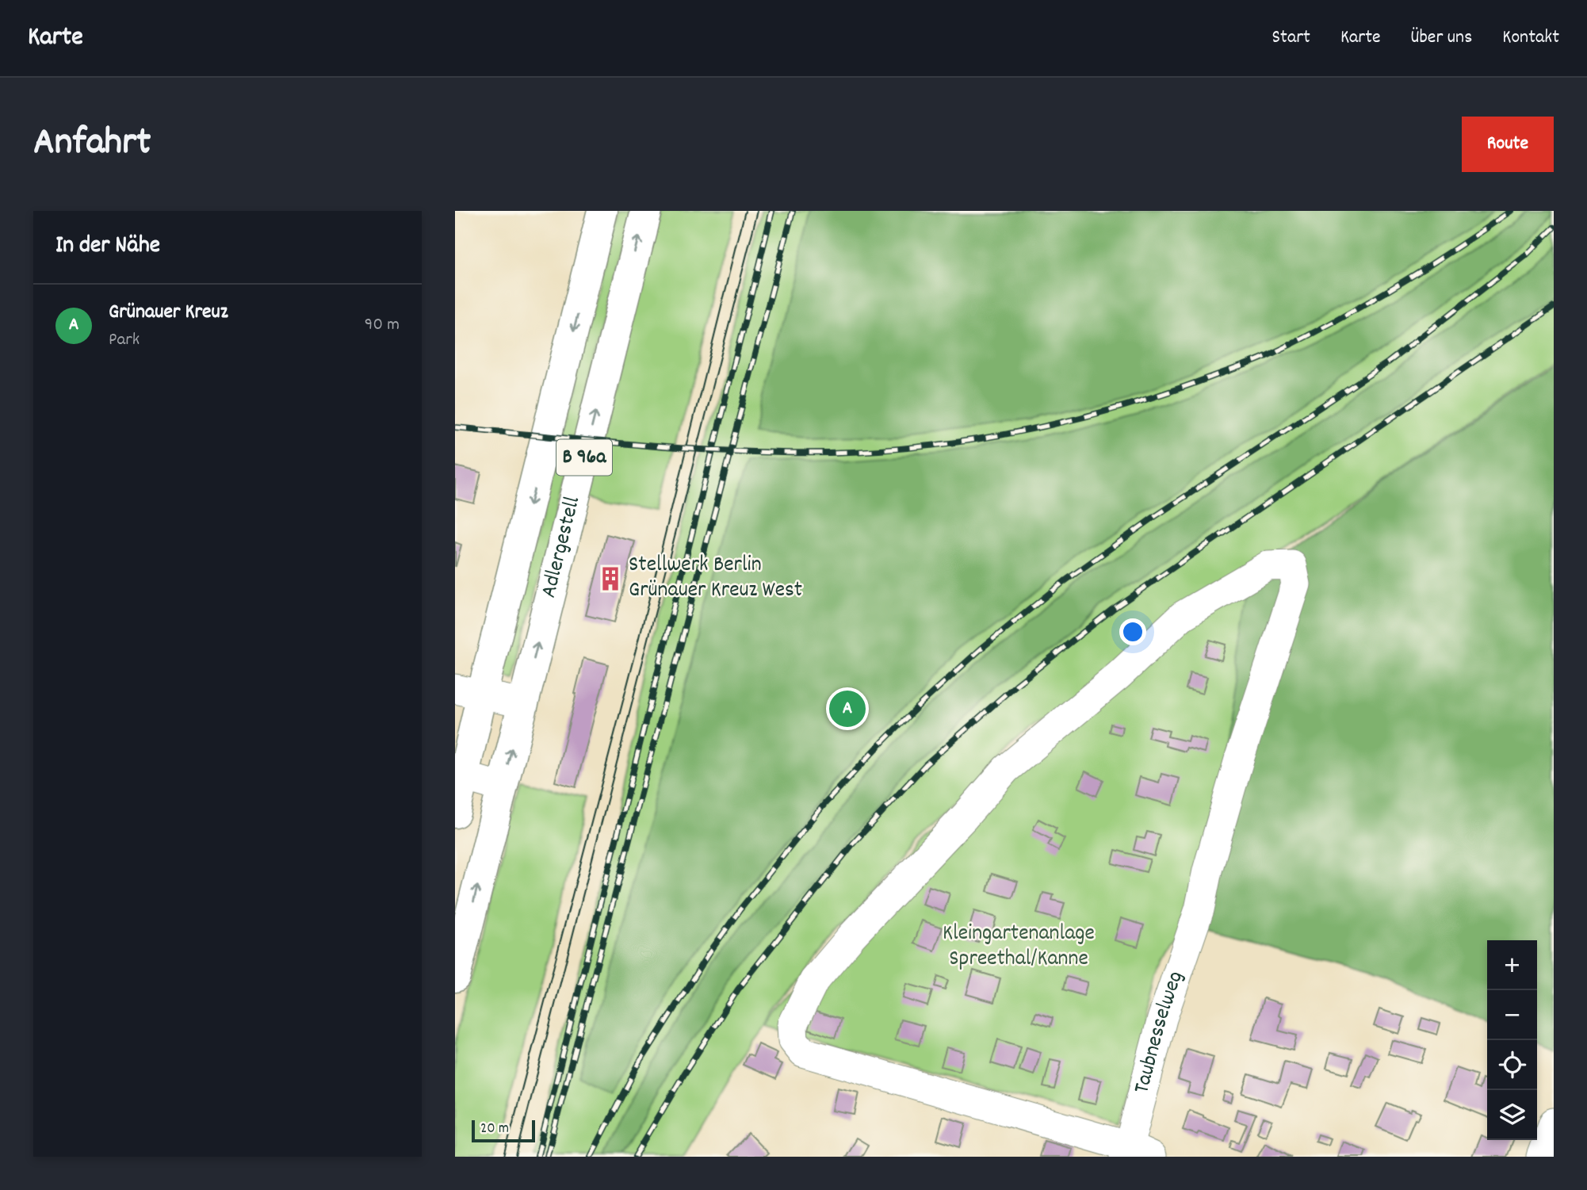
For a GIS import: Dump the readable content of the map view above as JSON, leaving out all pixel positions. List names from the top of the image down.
{
  "streets": {
    "main road": ["B 96a", "Adlergestell"],
    "street": ["Taubnesselweg"]
  },
  "parks": ["Kleingartenanlage Spreethal/Kanne"],
  "places": {
    "building": ["Stellwerk Berlin Grünauer Kreuz West"]
  },
  "scale_bar": "20 m",
  "page": {
    "header": "Karte",
    "nav": [
      "Start",
      "Karte",
      "Über uns",
      "Kontakt"
    ],
    "title": "Anfahrt",
    "buttons": "Route",
    "heading": "In der Nähe",
    "list": [
      {
        "mark": "A",
        "name": "Grünauer Kreuz",
        "note": "Park",
        "value": "90 m"
      }
    ],
    "pins": "A",
    "map_buttons": ["+", "−"],
    "scale": "20 m"
  }
}
